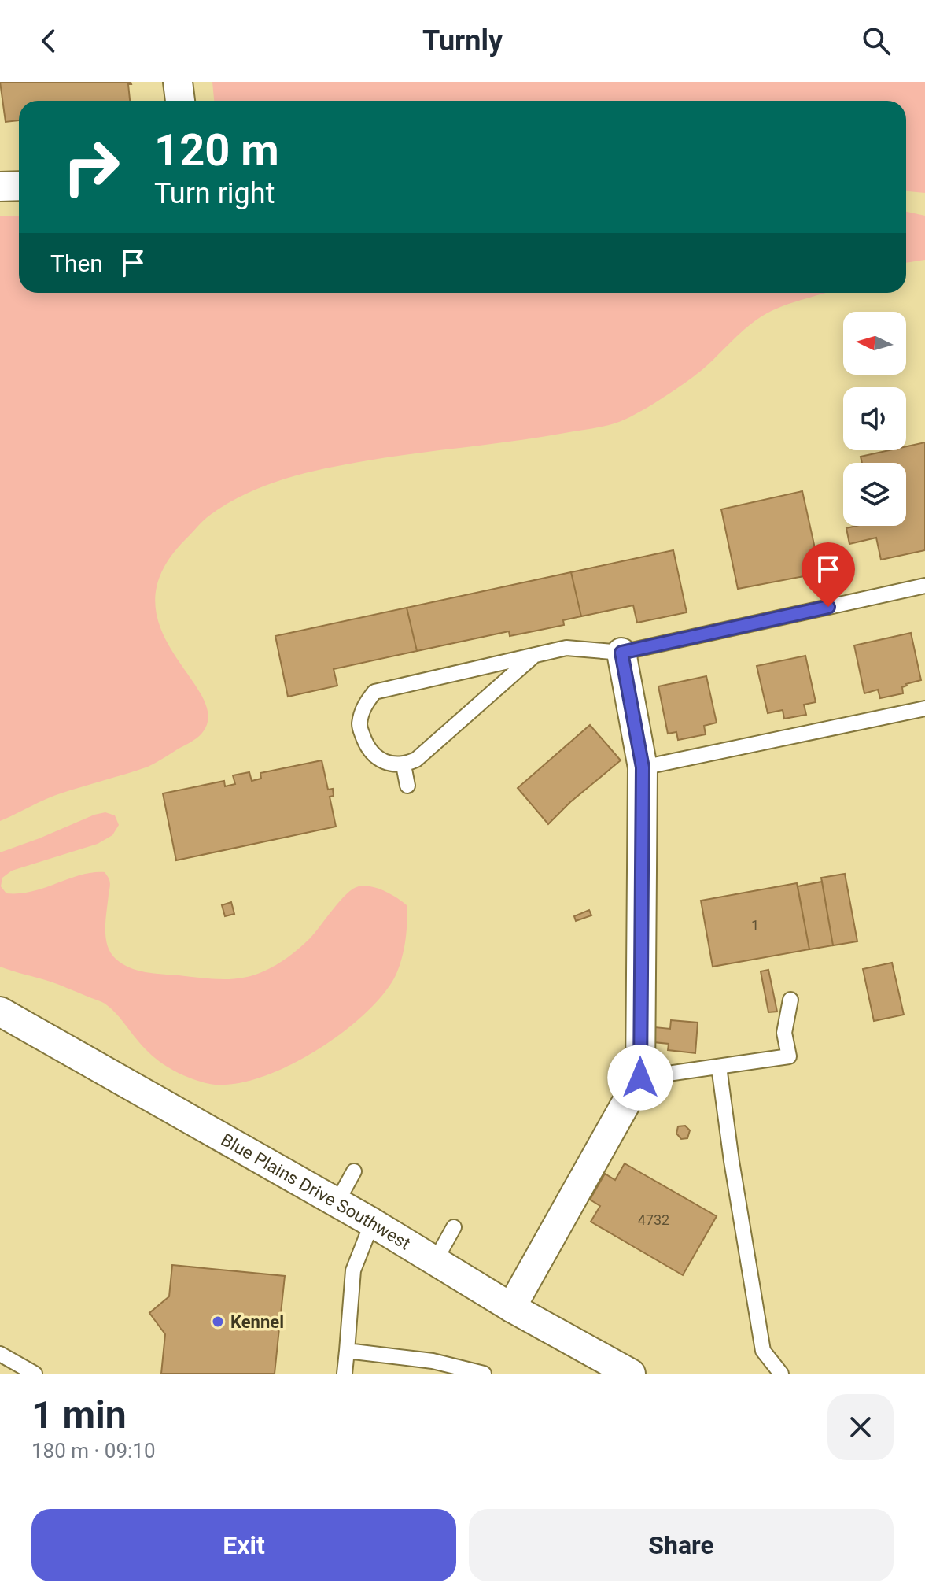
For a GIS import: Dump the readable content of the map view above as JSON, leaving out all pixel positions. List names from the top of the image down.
{
  "streets": {
    "street": ["Blue Plains Drive Southwest"]
  },
  "places": ["Kennel"],
  "house_numbers": ["1", "4732"],
  "north": "left",
  "page": {
    "header": "Turnly",
    "turn": ["120 m", "Turn right"],
    "then": "Then",
    "heading": ["1 min", "180 m · 09:10"],
    "buttons": ["Exit", "Share"]
  }
}
